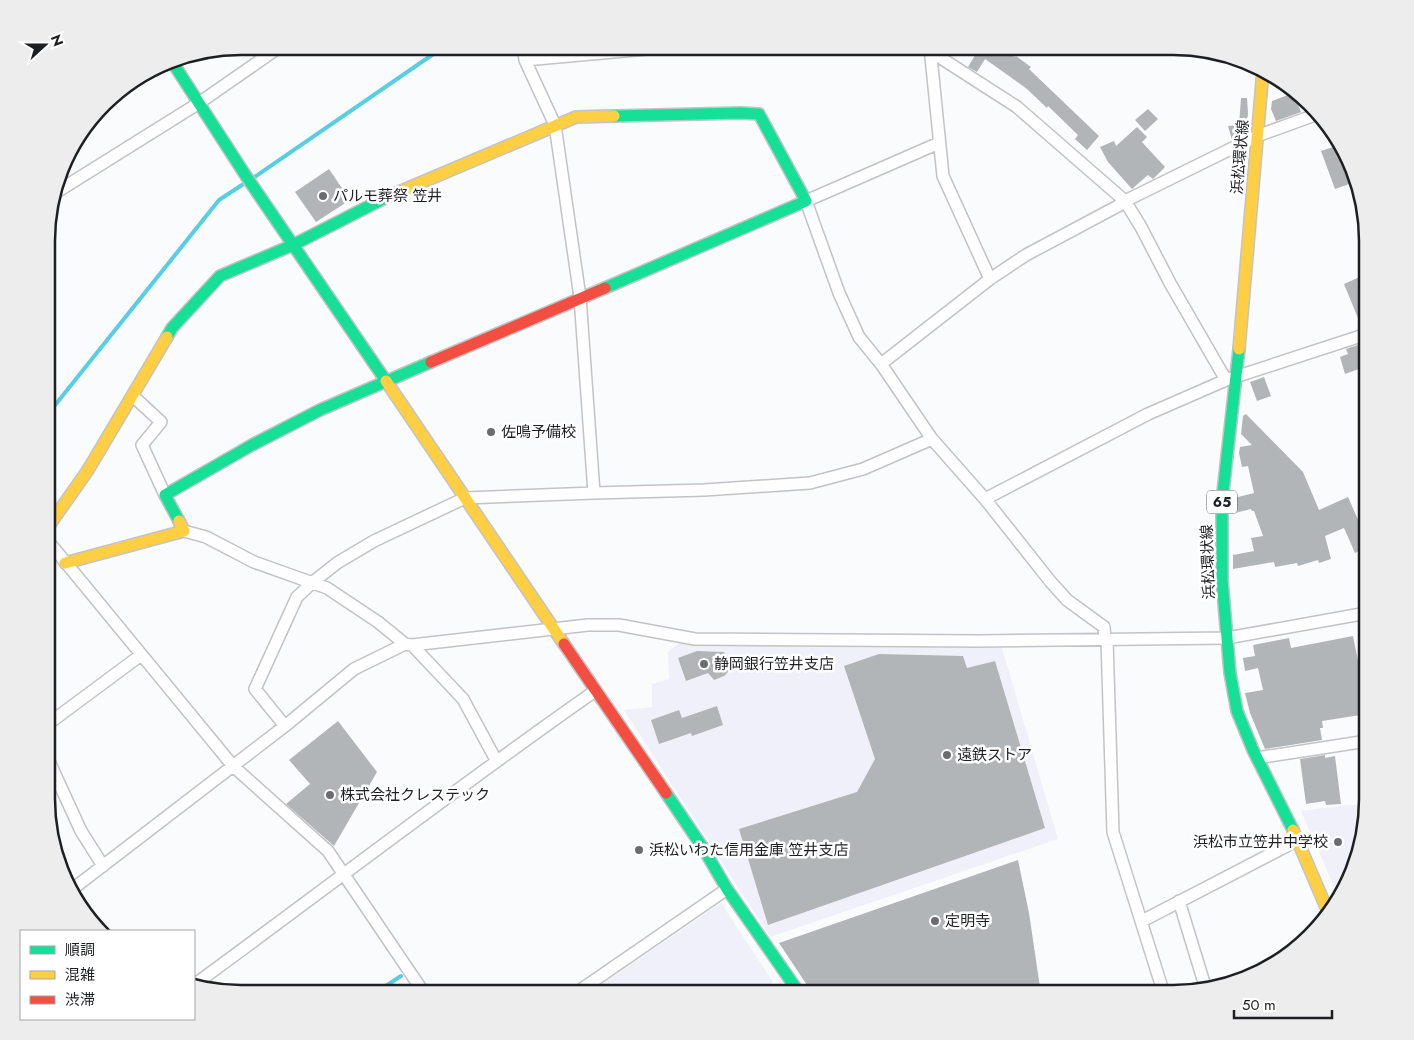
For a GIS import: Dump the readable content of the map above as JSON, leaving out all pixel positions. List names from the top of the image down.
{
  "streets": {
    "street": ["浜松環状線", "65"]
  },
  "places": [
    "パルモ葬祭 笠井",
    "佐鳴予備校",
    "静岡銀行笠井支店",
    "遠鉄ストア",
    "株式会社クレステック",
    "浜松市立笠井中学校",
    "浜松いわた信用金庫 笠井支店",
    "定明寺"
  ],
  "legend": ["順調", "混雑", "渋滞"],
  "scale_bar": "50 m",
  "north": "right"
}
